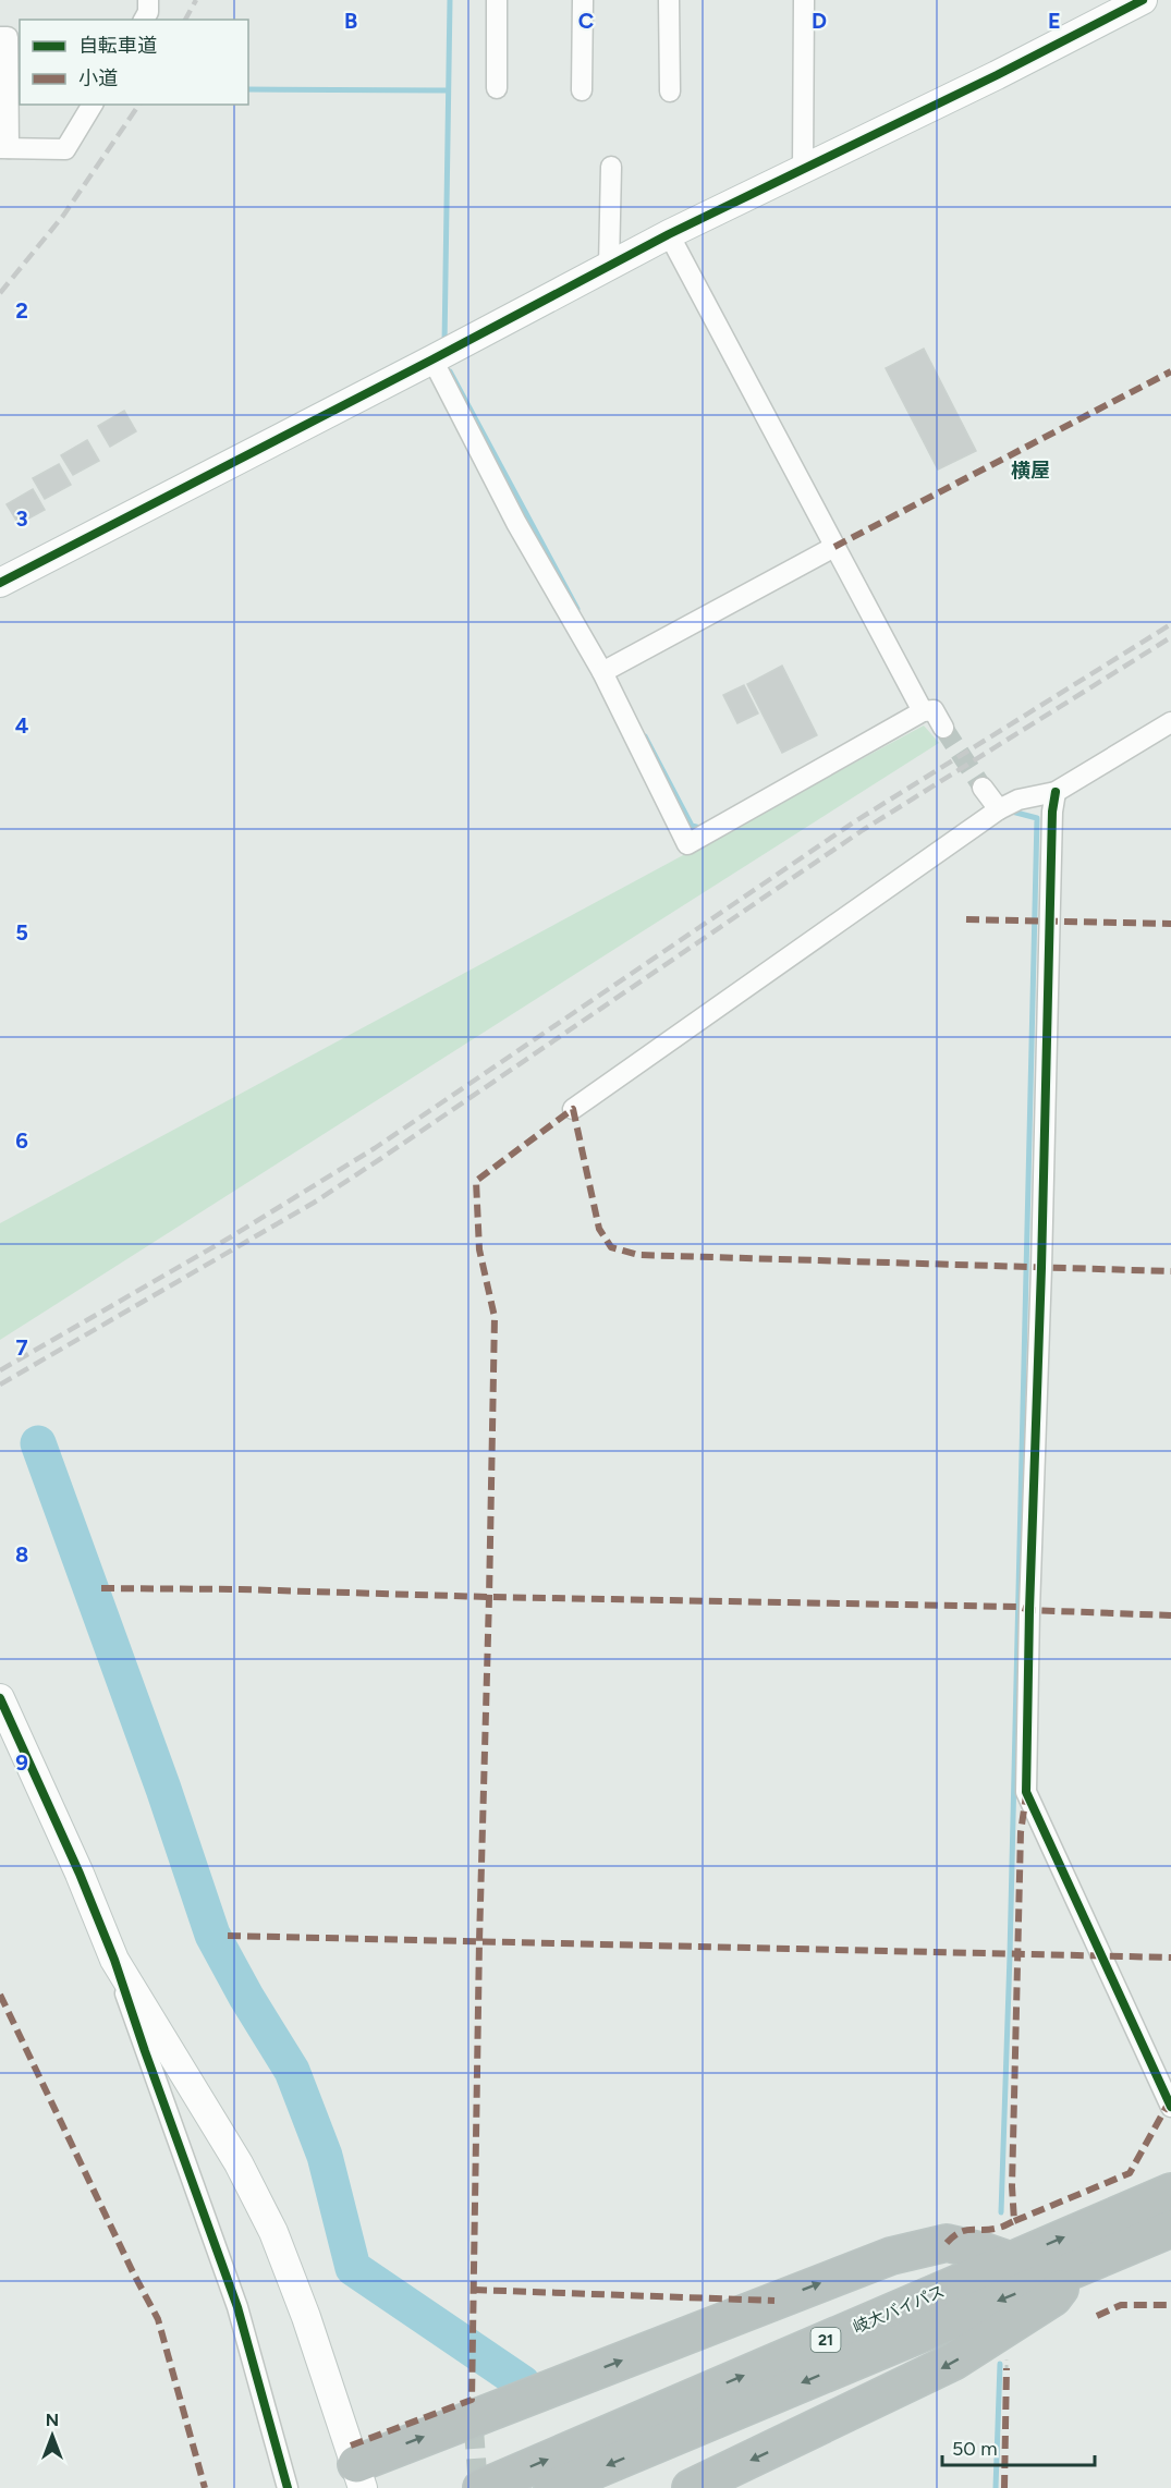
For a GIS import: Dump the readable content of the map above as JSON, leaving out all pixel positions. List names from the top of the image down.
{
  "streets": {
    "highway": ["岐大バイパス", "21"]
  },
  "districts": ["横屋"],
  "legend": ["自転車道", "小道"],
  "scale_bar": "50 m",
  "north": "top",
  "grid": {
    "columns": [
      "B",
      "C",
      "D",
      "E"
    ],
    "rows": [
      "2",
      "3",
      "4",
      "5",
      "6",
      "7",
      "8",
      "9"
    ]
  }
}
